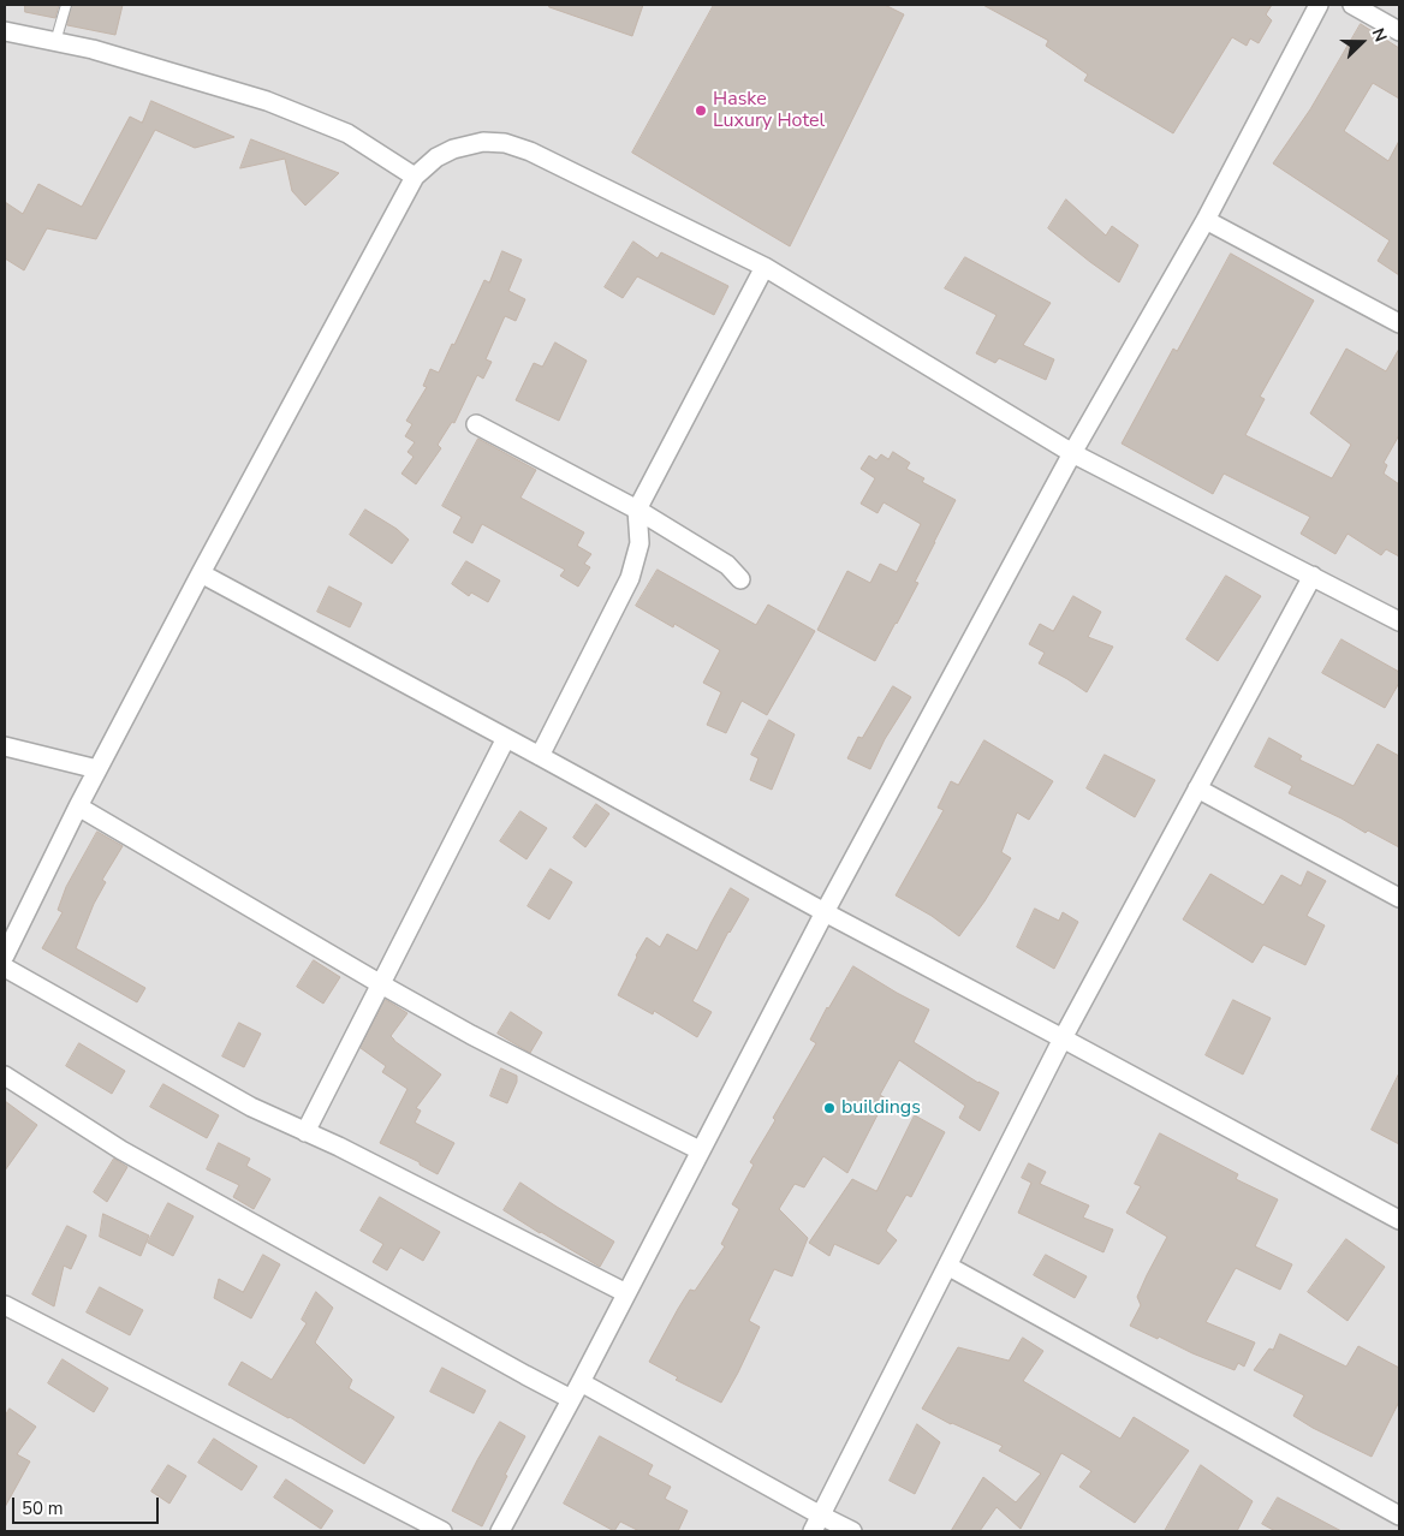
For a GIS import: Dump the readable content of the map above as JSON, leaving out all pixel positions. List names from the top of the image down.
{
  "places": ["Haske Luxury Hotel", "buildings"],
  "scale_bar": "50 m",
  "north": "right"
}
